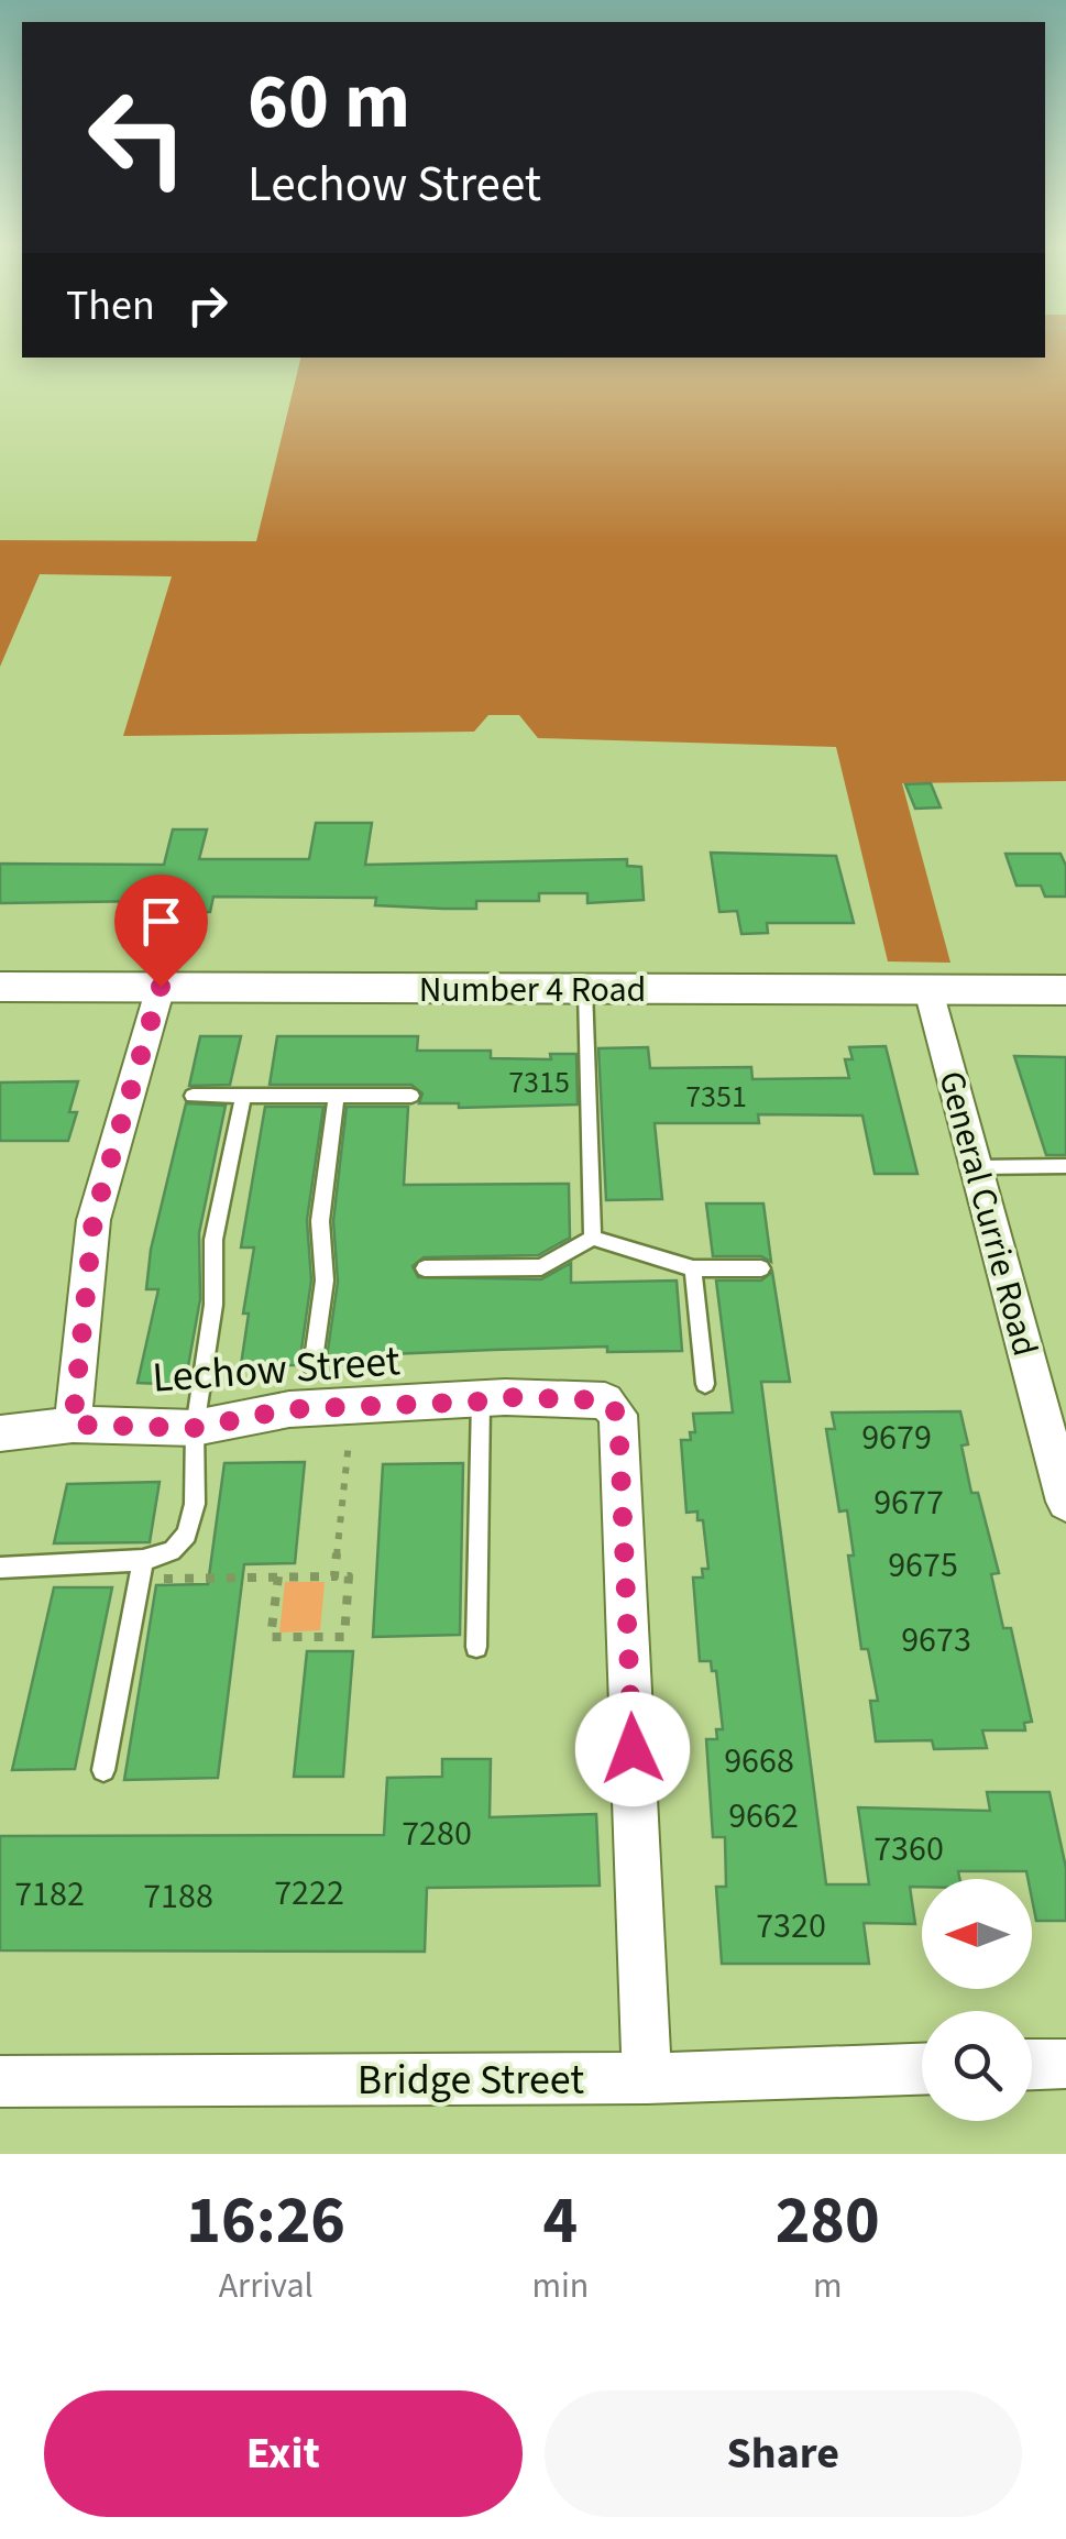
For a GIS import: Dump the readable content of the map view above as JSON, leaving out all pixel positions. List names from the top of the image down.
{
  "streets": {
    "main road": ["Number 4 Road"],
    "street": ["General Currie Road", "Lechow Street", "Bridge Street"]
  },
  "crossings": [
    ["Number 4 Road", "General Currie Road"],
    ["Lechow Street", "Bridge Street"]
  ],
  "house_numbers": [
    "7315",
    "7351",
    "9679",
    "9677",
    "9675",
    "9673",
    "9668",
    "9662",
    "7280",
    "7360",
    "7222",
    "7182",
    "7188",
    "7320"
  ],
  "north": "left",
  "page": {
    "turn": ["60 m", "Lechow Street"],
    "then": "Then",
    "eta": [
      "16:26",
      "Arrival",
      "4",
      "min",
      "280",
      "m"
    ],
    "buttons": ["Exit", "Share"]
  }
}
